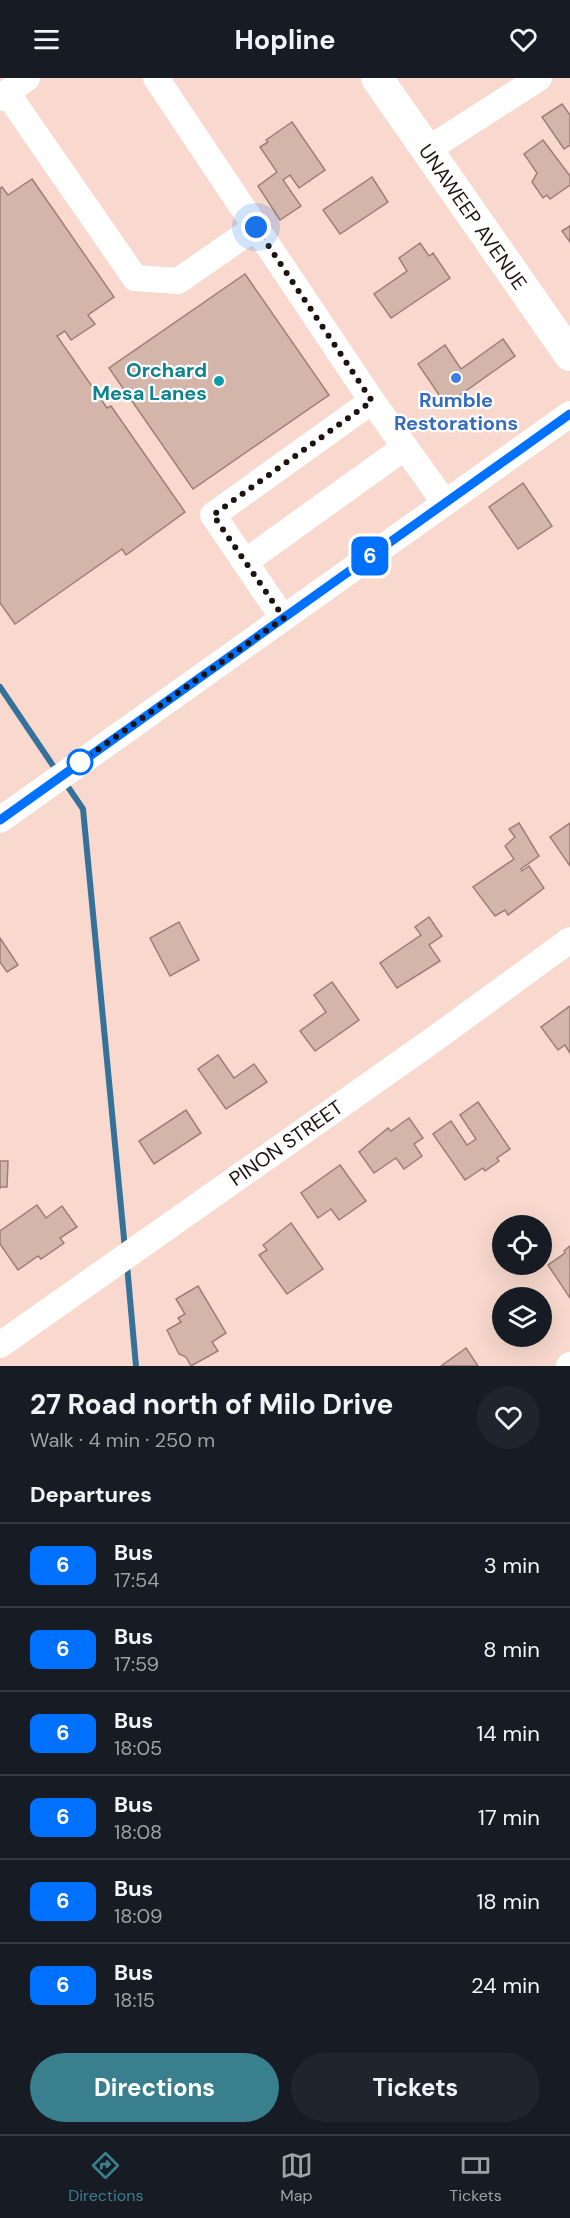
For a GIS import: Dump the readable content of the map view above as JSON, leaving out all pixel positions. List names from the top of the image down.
{
  "streets": {
    "main road": ["UNAWEEP AVENUE"],
    "street": ["PINON STREET"]
  },
  "places": ["Rumble Restorations", "Orchard Mesa Lanes"],
  "lines": ["bus line 6"],
  "page": {
    "header": "Hopline",
    "on_map": "6",
    "heading": [
      ["27 Road north of Milo Drive", "Walk · 4 min · 250 m"],
      "Departures"
    ],
    "list": [
      {
        "mark": "6",
        "name": "Bus",
        "note": "17:54",
        "value": "3 min"
      },
      {
        "mark": "6",
        "name": "Bus",
        "note": "17:59",
        "value": "8 min"
      },
      {
        "mark": "6",
        "name": "Bus",
        "note": "18:05",
        "value": "14 min"
      },
      {
        "mark": "6",
        "name": "Bus",
        "note": "18:08",
        "value": "17 min"
      },
      {
        "mark": "6",
        "name": "Bus",
        "note": "18:09",
        "value": "18 min"
      },
      {
        "mark": "6",
        "name": "Bus",
        "note": "18:15",
        "value": "24 min"
      }
    ],
    "buttons": ["Directions", "Tickets"],
    "tabs": ["Directions", "Map", "Tickets"]
  }
}
